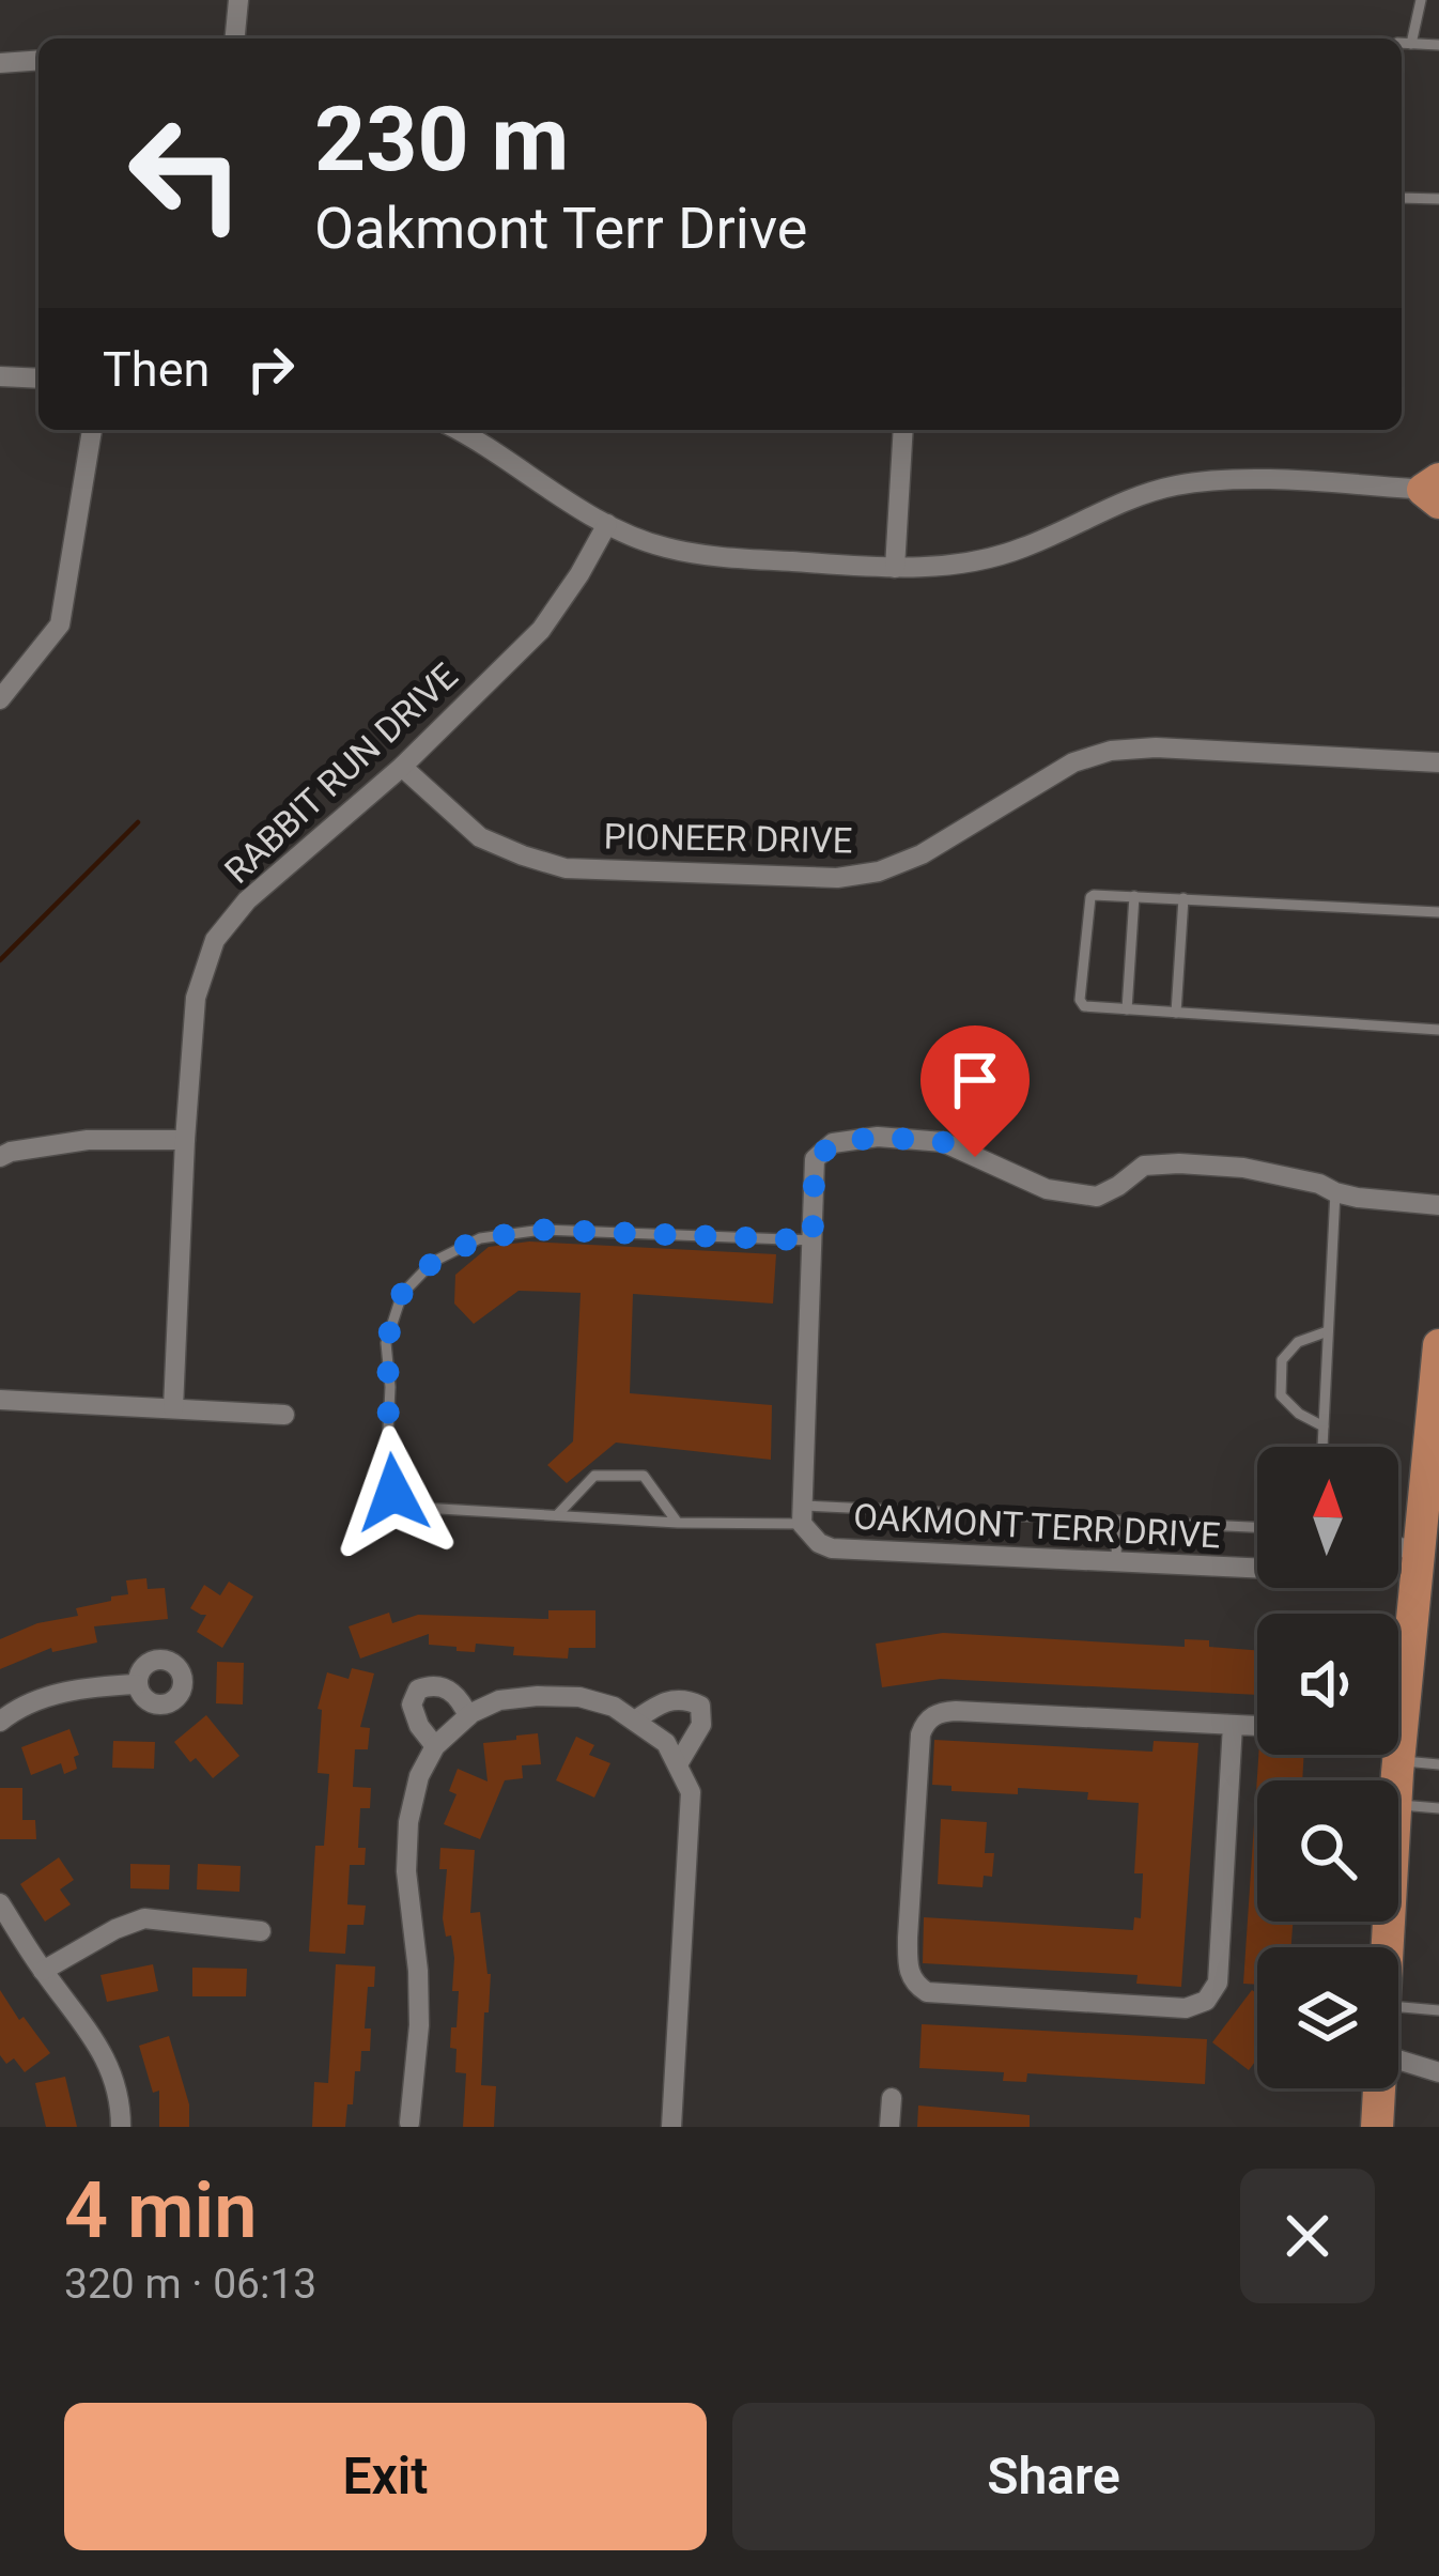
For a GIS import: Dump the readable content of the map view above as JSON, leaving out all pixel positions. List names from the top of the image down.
{
  "streets": {
    "street": ["RABBIT RUN DRIVE", "PIONEER DRIVE", "OAKMONT TERR DRIVE"]
  },
  "crossings": [
    ["RABBIT RUN DRIVE", "PIONEER DRIVE"]
  ],
  "north": "top",
  "page": {
    "turn": ["230 m", "Oakmont Terr Drive"],
    "then": "Then",
    "heading": ["4 min", "320 m · 06:13"],
    "buttons": ["Exit", "Share"]
  }
}
